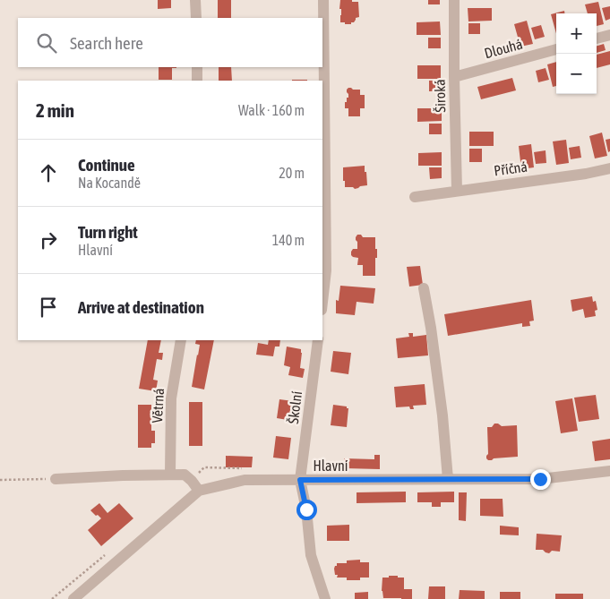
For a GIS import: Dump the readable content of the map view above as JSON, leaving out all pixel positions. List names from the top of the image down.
{
  "streets": {
    "street": [
      "Dlouhá",
      "Široká",
      "Příčná",
      "Větrná",
      "Školní",
      "Hlavní"
    ]
  },
  "crossings": [
    ["Dlouhá", "Široká"],
    ["Široká", "Příčná"],
    ["Školní", "Hlavní"]
  ],
  "page": {
    "map_buttons": ["+", "−"],
    "search": "Search here",
    "heading": ["2 min", "Walk · 160 m"],
    "list": [
      ["Continue", "Na Kocandě", "20 m"],
      ["Turn right", "Hlavní", "140 m"],
      "Arrive at destination"
    ]
  }
}
